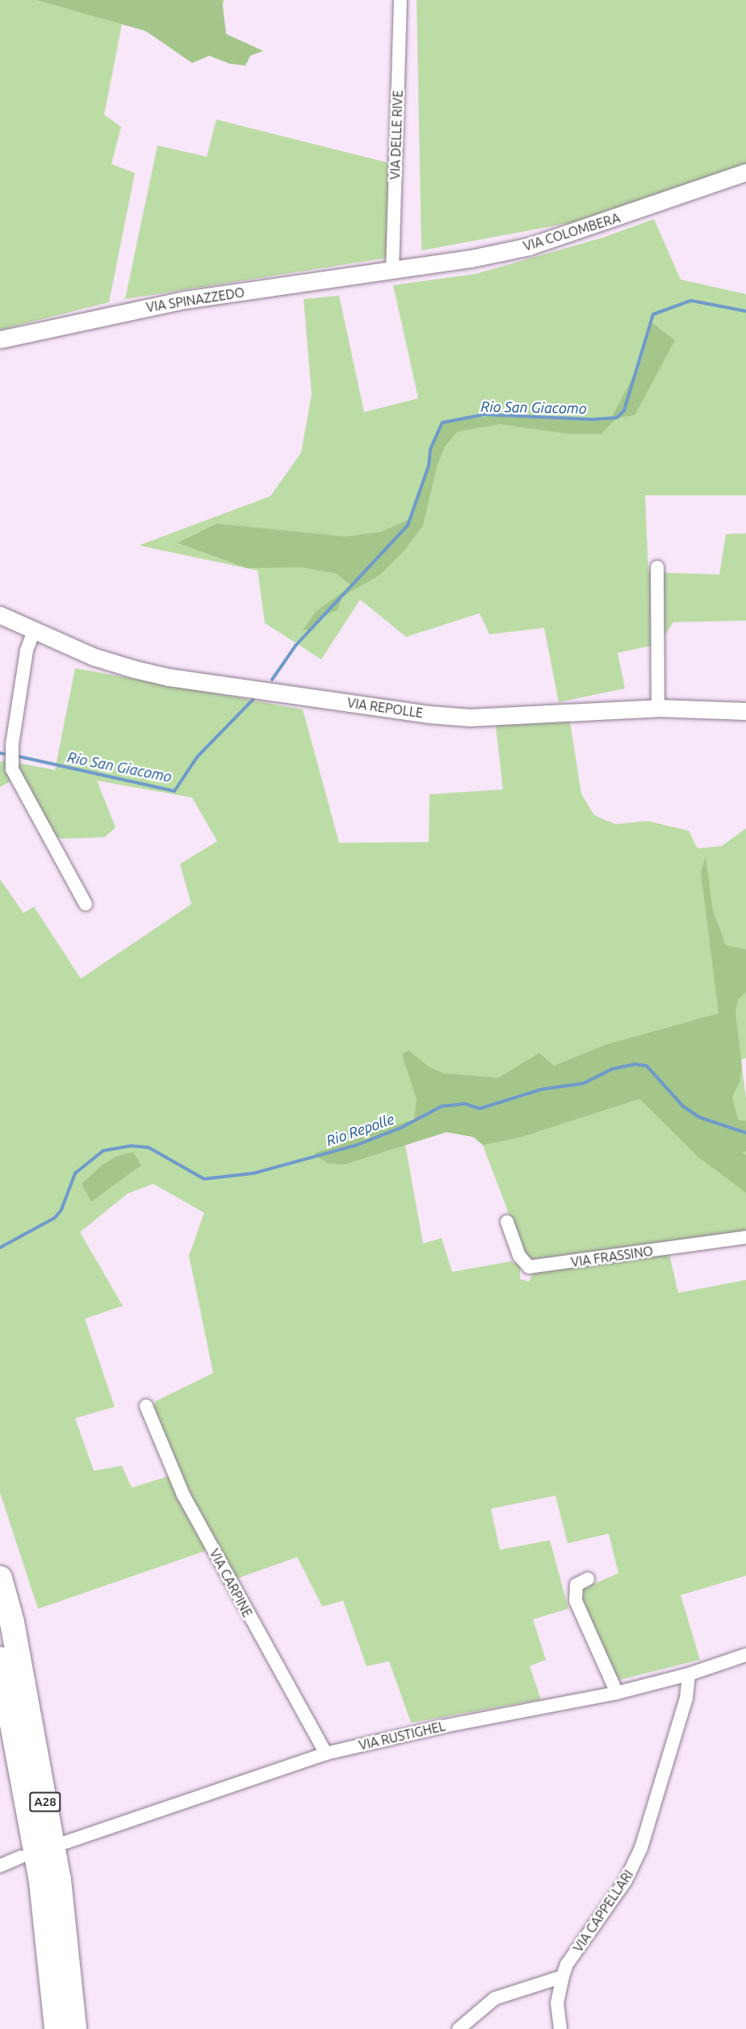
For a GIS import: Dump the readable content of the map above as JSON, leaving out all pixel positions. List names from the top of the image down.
{
  "streets": {
    "highway": ["A28"],
    "street": [
      "VIA DELLE RIVE",
      "VIA COLOMBERA",
      "VIA SPINAZZEDO",
      "VIA REPOLLE",
      "VIA FRASSINO",
      "VIA CARPINE",
      "VIA RUSTIGHEL",
      "VIA CAPPELLARI"
    ]
  },
  "crossings": [
    ["VIA DELLE RIVE", "VIA COLOMBERA"],
    ["VIA DELLE RIVE", "VIA SPINAZZEDO"],
    ["VIA COLOMBERA", "VIA SPINAZZEDO"],
    ["VIA CARPINE", "VIA RUSTIGHEL"],
    ["VIA RUSTIGHEL", "VIA CAPPELLARI"]
  ],
  "water": ["Rio San Giacomo", "Rio Repolle"]
}
